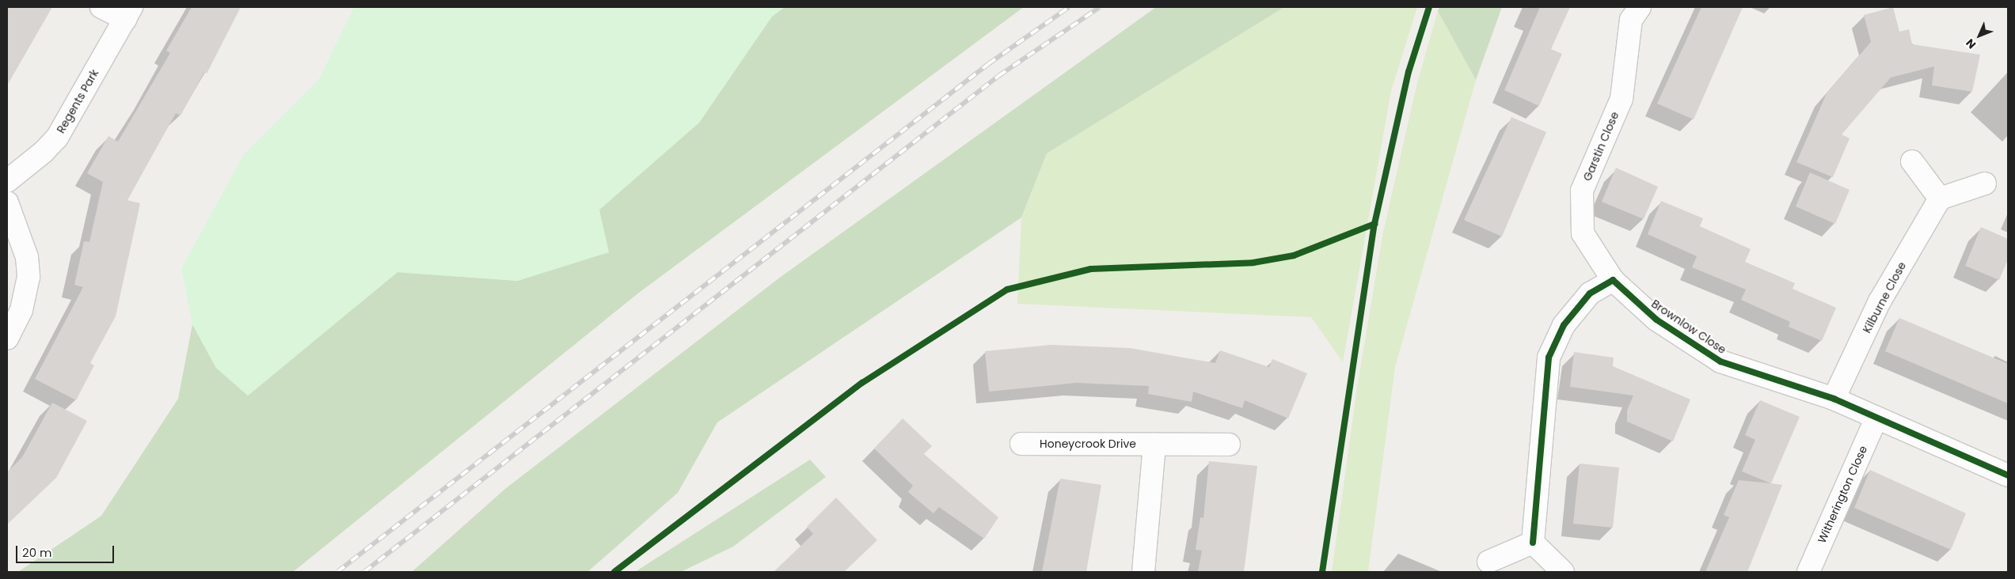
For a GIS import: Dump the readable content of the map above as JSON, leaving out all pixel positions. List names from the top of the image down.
{
  "streets": {
    "street": [
      "Regents Park",
      "Garstin Close",
      "Kilburne Close",
      "Brownlow Close",
      "Honeycrook Drive",
      "Witherington Close"
    ]
  },
  "crossings": [
    ["Garstin Close", "Brownlow Close"],
    ["Kilburne Close", "Brownlow Close"],
    ["Brownlow Close", "Witherington Close"]
  ],
  "scale_bar": "20 m",
  "north": "bottom left"
}
